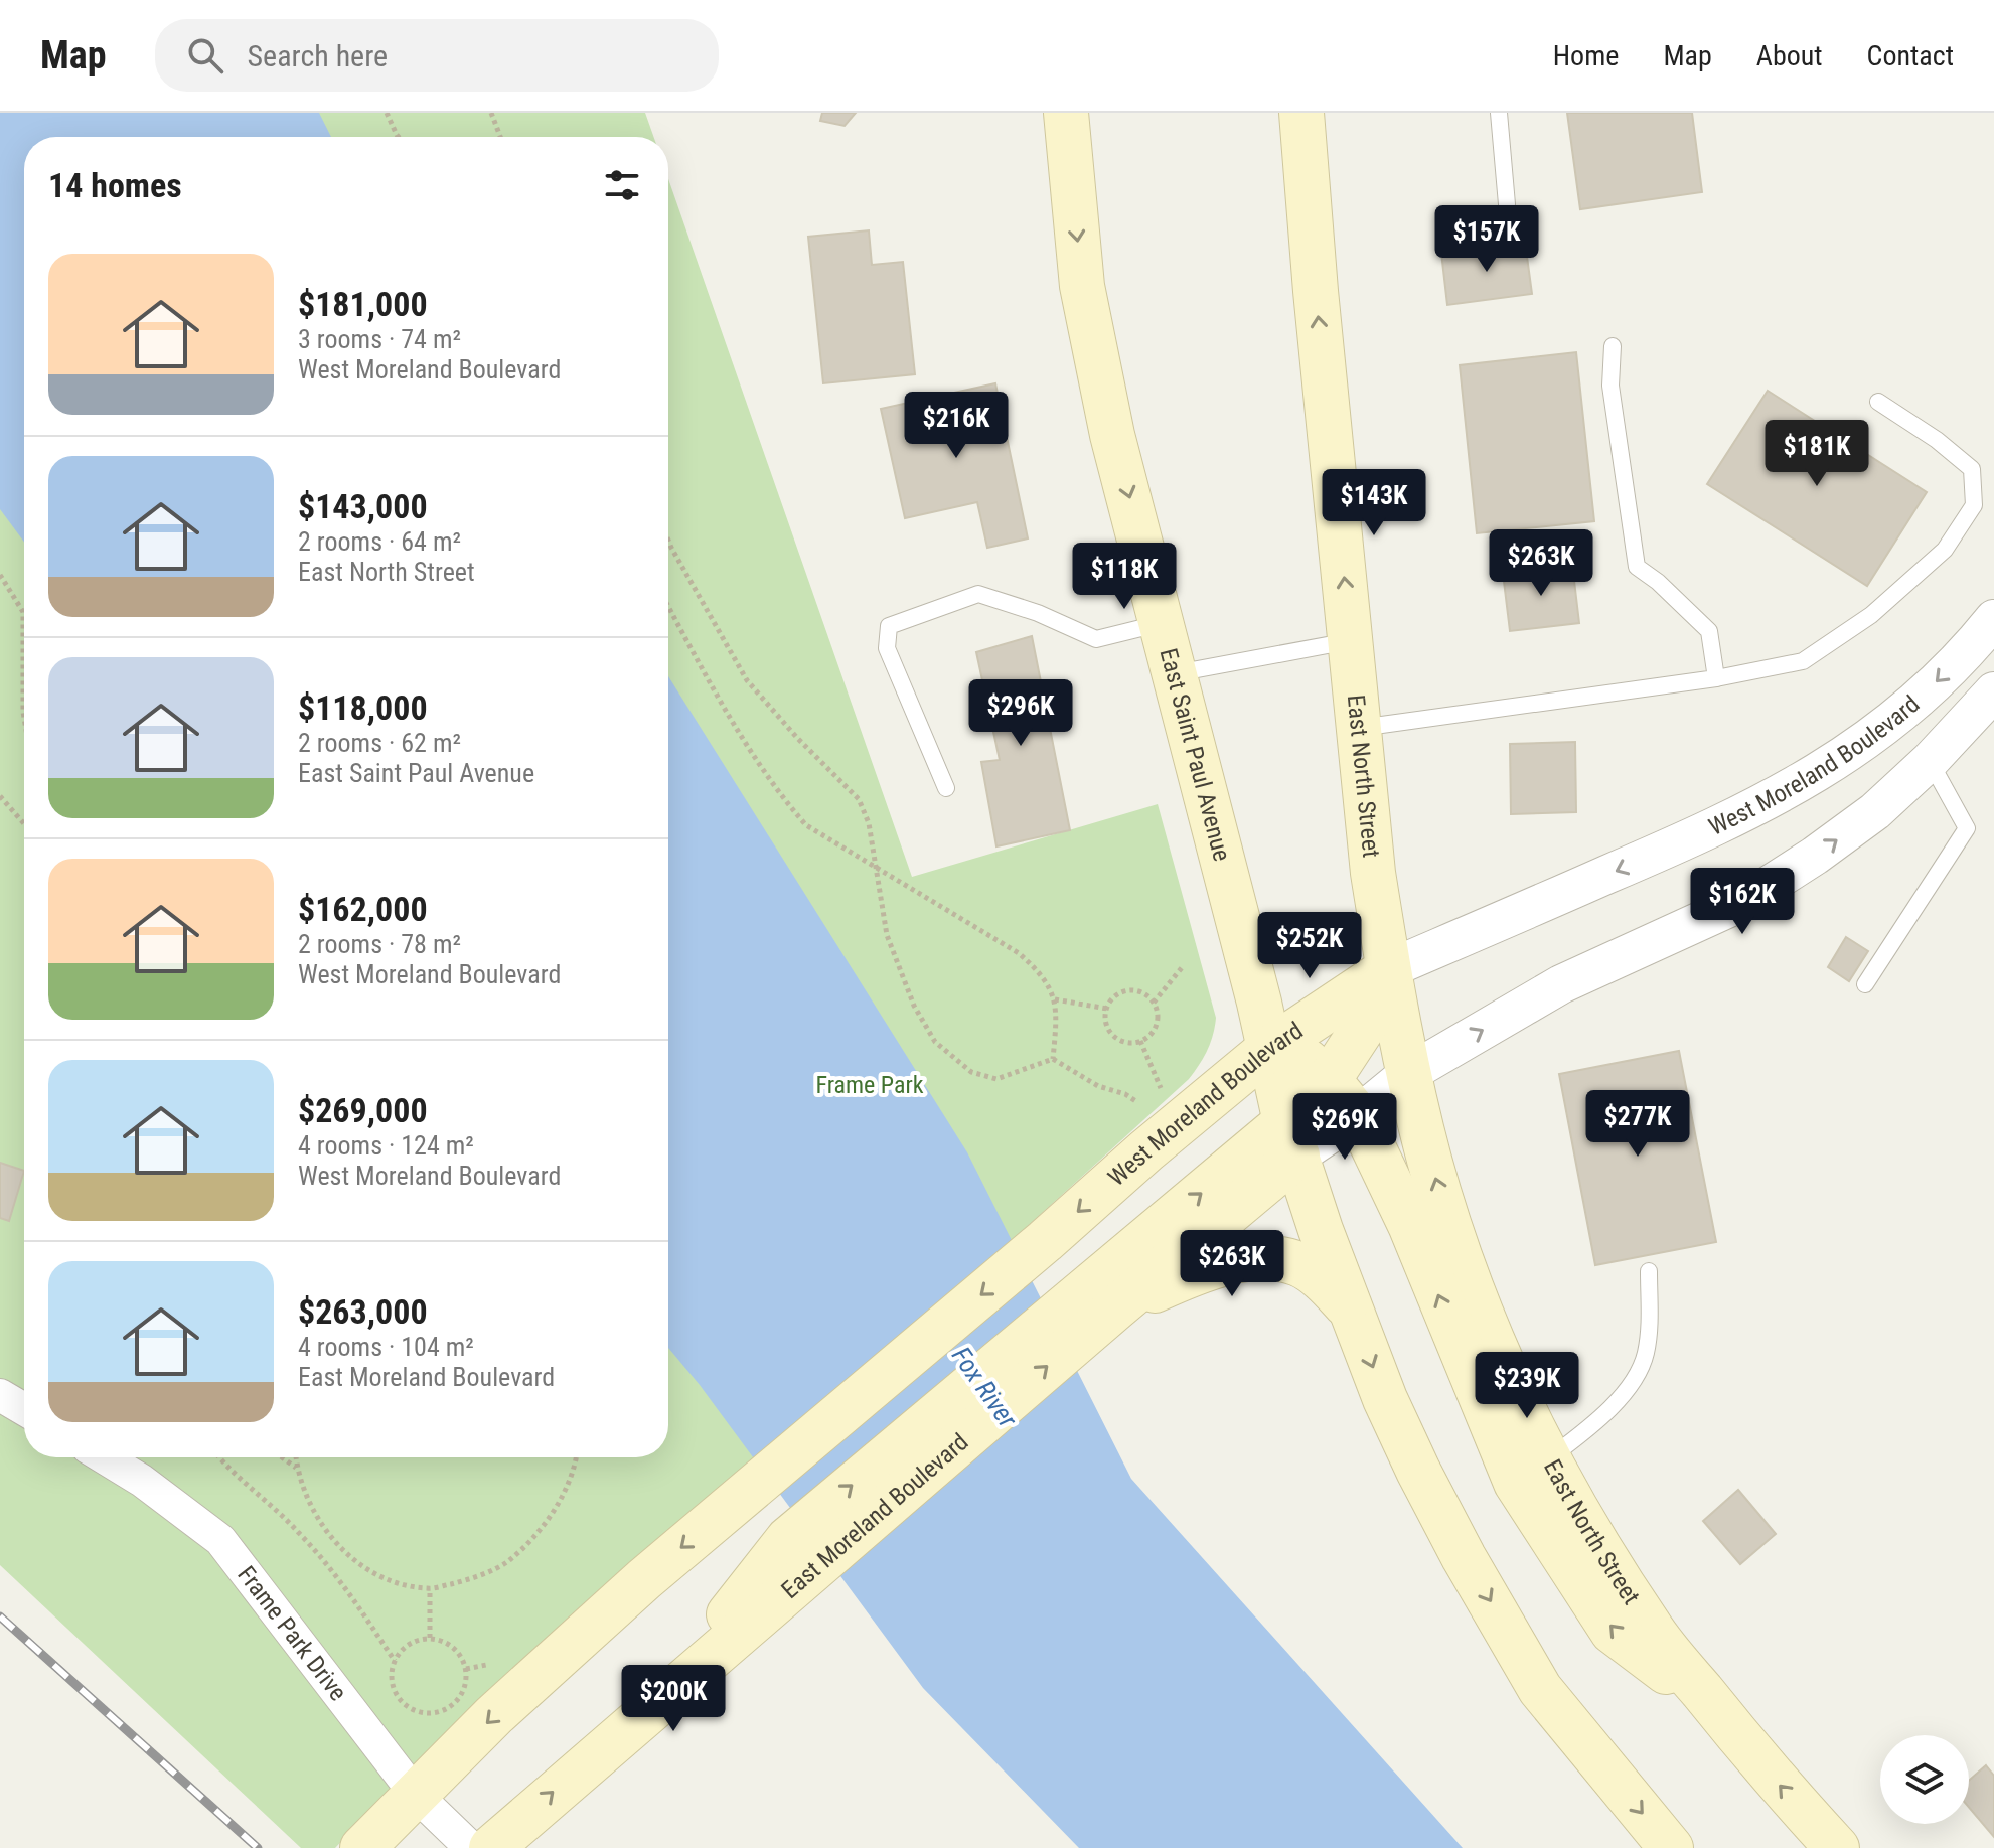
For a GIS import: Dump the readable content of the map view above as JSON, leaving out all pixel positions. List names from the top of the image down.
{
  "streets": {
    "main road": [
      "East Saint Paul Avenue",
      "West Moreland Boulevard",
      "East North Street",
      "East Moreland Boulevard"
    ],
    "street": ["Frame Park Drive"]
  },
  "crossings": [
    ["East Saint Paul Avenue", "West Moreland Boulevard"],
    ["East Saint Paul Avenue", "East Moreland Boulevard"],
    ["West Moreland Boulevard", "East North Street"],
    ["West Moreland Boulevard", "East Moreland Boulevard"],
    ["West Moreland Boulevard", "Frame Park Drive"],
    ["East North Street", "East Moreland Boulevard"]
  ],
  "one_way": ["East Saint Paul Avenue", "East Moreland Boulevard"],
  "water": ["Fox River"],
  "parks": ["Frame Park"],
  "page": {
    "header": "Map",
    "search": "Search here",
    "nav": [
      "Home",
      "Map",
      "About",
      "Contact"
    ],
    "heading": "14 homes",
    "price": [
      "$157K",
      "$216K",
      "$181K",
      "$143K",
      "$263K",
      "$118K",
      "$296K",
      "$162K",
      "$252K",
      "$277K",
      "$269K",
      "$263K",
      "$239K",
      "$200K"
    ],
    "list": [
      {
        "name": "$181,000",
        "note": "3 rooms · 74 m² · West Moreland Boulevard"
      },
      {
        "name": "$143,000",
        "note": "2 rooms · 64 m² · East North Street"
      },
      {
        "name": "$118,000",
        "note": "2 rooms · 62 m² · East Saint Paul Avenue"
      },
      {
        "name": "$162,000",
        "note": "2 rooms · 78 m² · West Moreland Boulevard"
      },
      {
        "name": "$269,000",
        "note": "4 rooms · 124 m² · West Moreland Boulevard"
      },
      {
        "name": "$263,000",
        "note": "4 rooms · 104 m² · East Moreland Boulevard"
      }
    ]
  }
}
